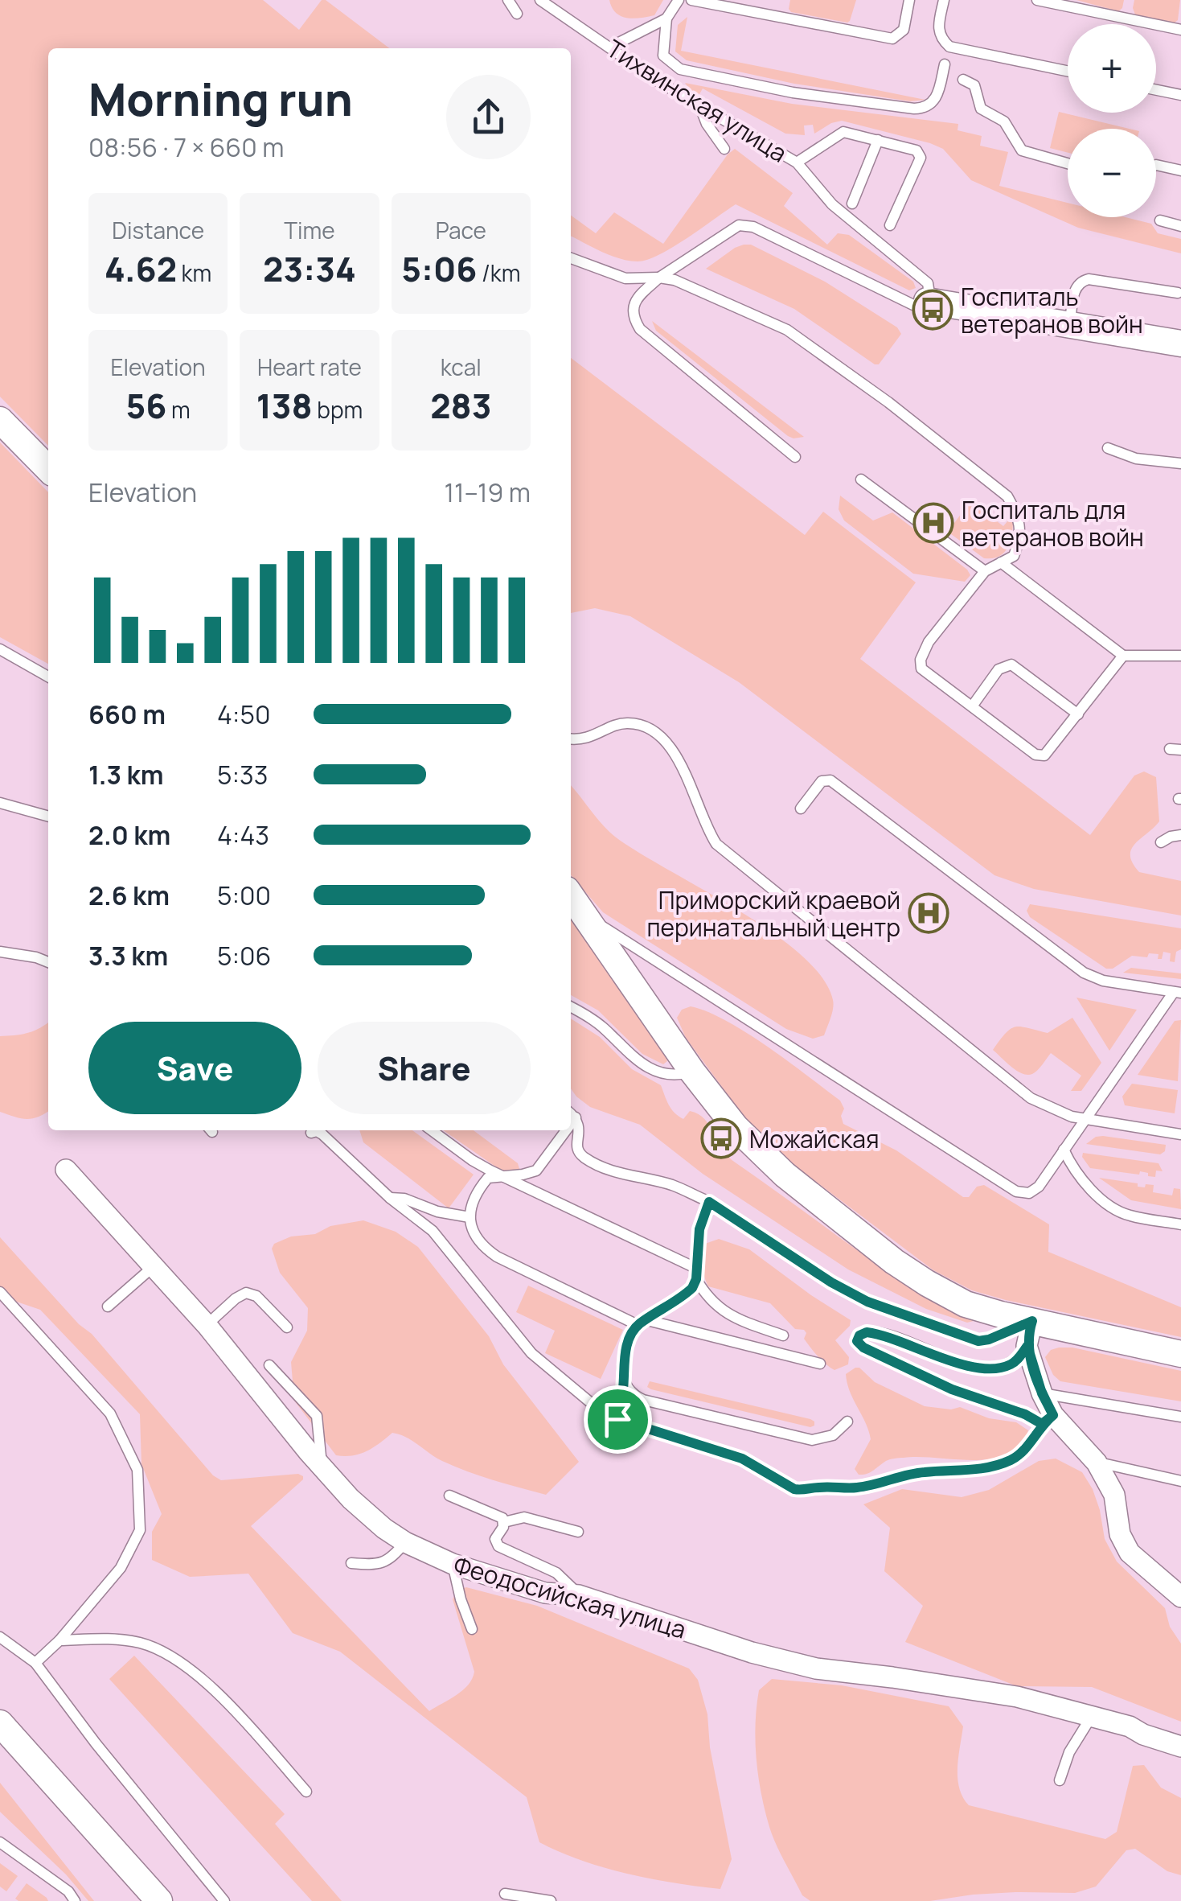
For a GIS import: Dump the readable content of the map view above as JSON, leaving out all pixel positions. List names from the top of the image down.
{
  "streets": {
    "street": ["Феодосийская улица"],
    "lane": ["Тихвинская улица"]
  },
  "places": {
    "bus stop": ["Госпиталь ветеранов войн", "Можайская"],
    "hospital": ["Госпиталь для ветеранов войн", "Приморский краевой перинатальный центр"]
  },
  "page": {
    "map_buttons": ["+", "−"],
    "heading": ["Morning run", "08:56 · 7 × 660 m"],
    "stats": [
      ["Distance", "4.62 km"],
      ["Time", "23:34"],
      ["Pace", "5:06 /km"],
      ["Elevation", "56 m"],
      ["Heart rate", "138 bpm"],
      ["kcal", "283"]
    ],
    "chart": ["Elevation", "11–19 m"],
    "list": [
      {
        "name": "660 m",
        "note": "4:50"
      },
      {
        "name": "1.3 km",
        "note": "5:33"
      },
      {
        "name": "2.0 km",
        "note": "4:43"
      },
      {
        "name": "2.6 km",
        "note": "5:00"
      },
      {
        "name": "3.3 km",
        "note": "5:06"
      }
    ],
    "buttons": ["Save", "Share"]
  }
}
